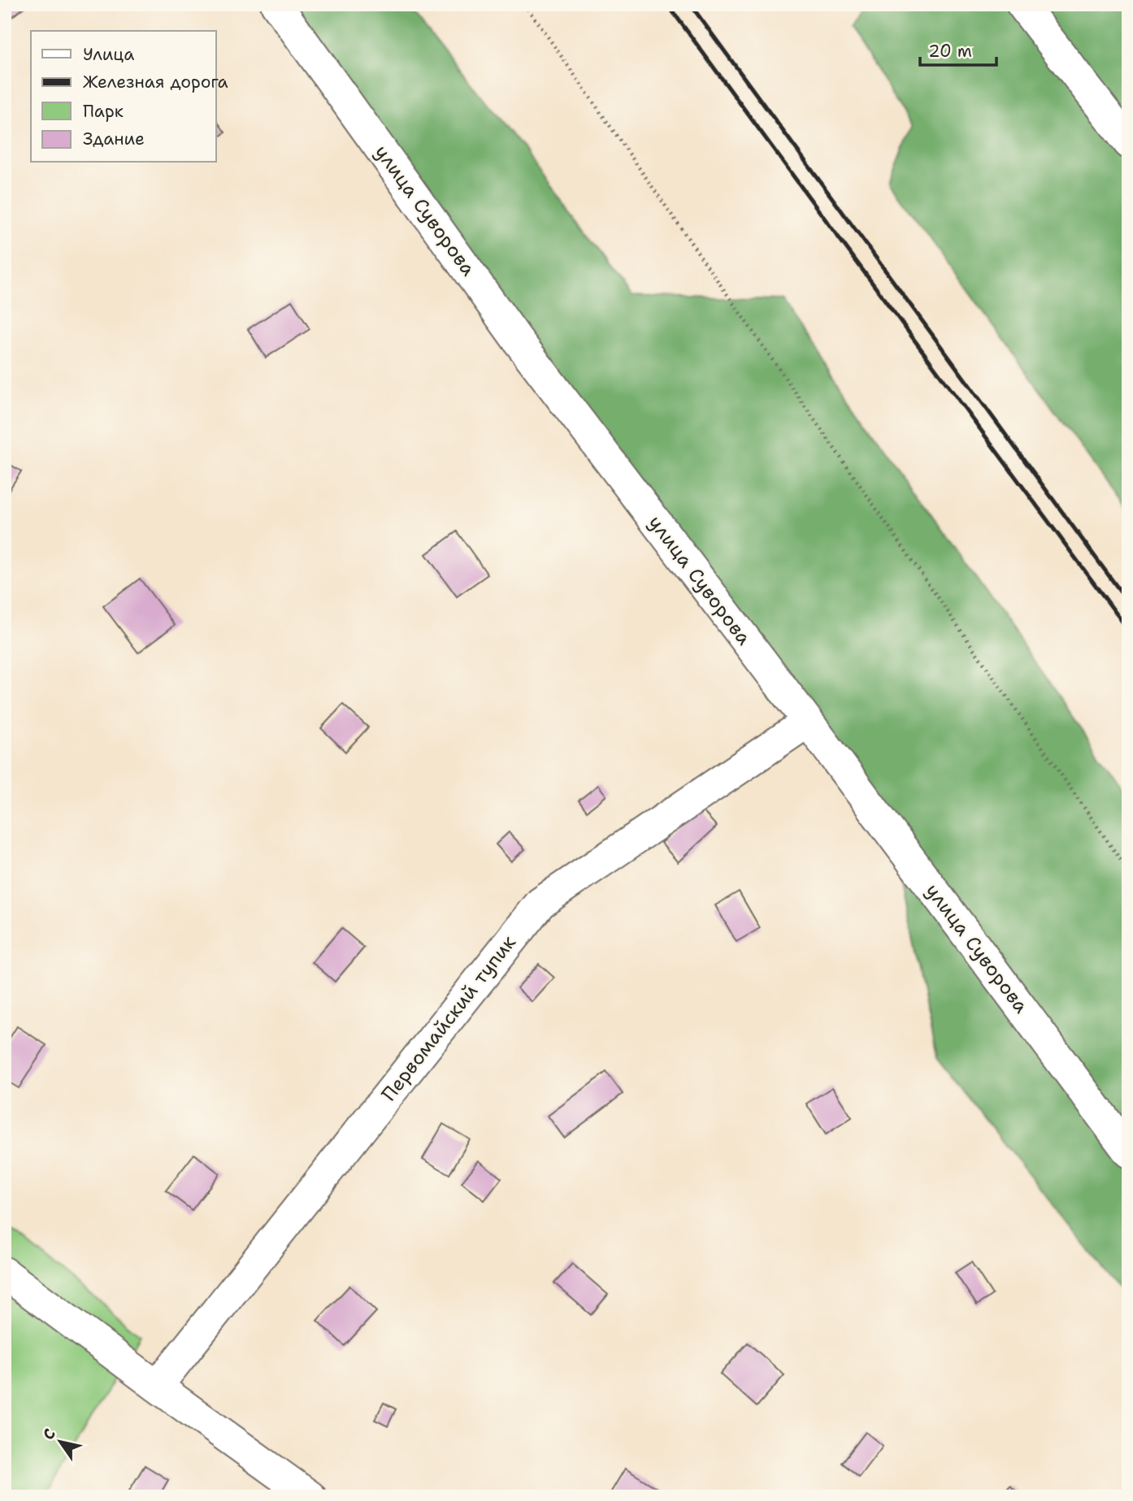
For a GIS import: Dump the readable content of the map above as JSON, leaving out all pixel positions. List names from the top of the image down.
{
  "streets": {
    "street": ["улица Суворова", "Первомайский тупик"]
  },
  "crossings": [
    ["улица Суворова", "Первомайский тупик"]
  ],
  "legend": [
    "Улица",
    "Железная дорога",
    "Парк",
    "Здание"
  ],
  "scale_bar": "20 m",
  "north": "top left"
}
